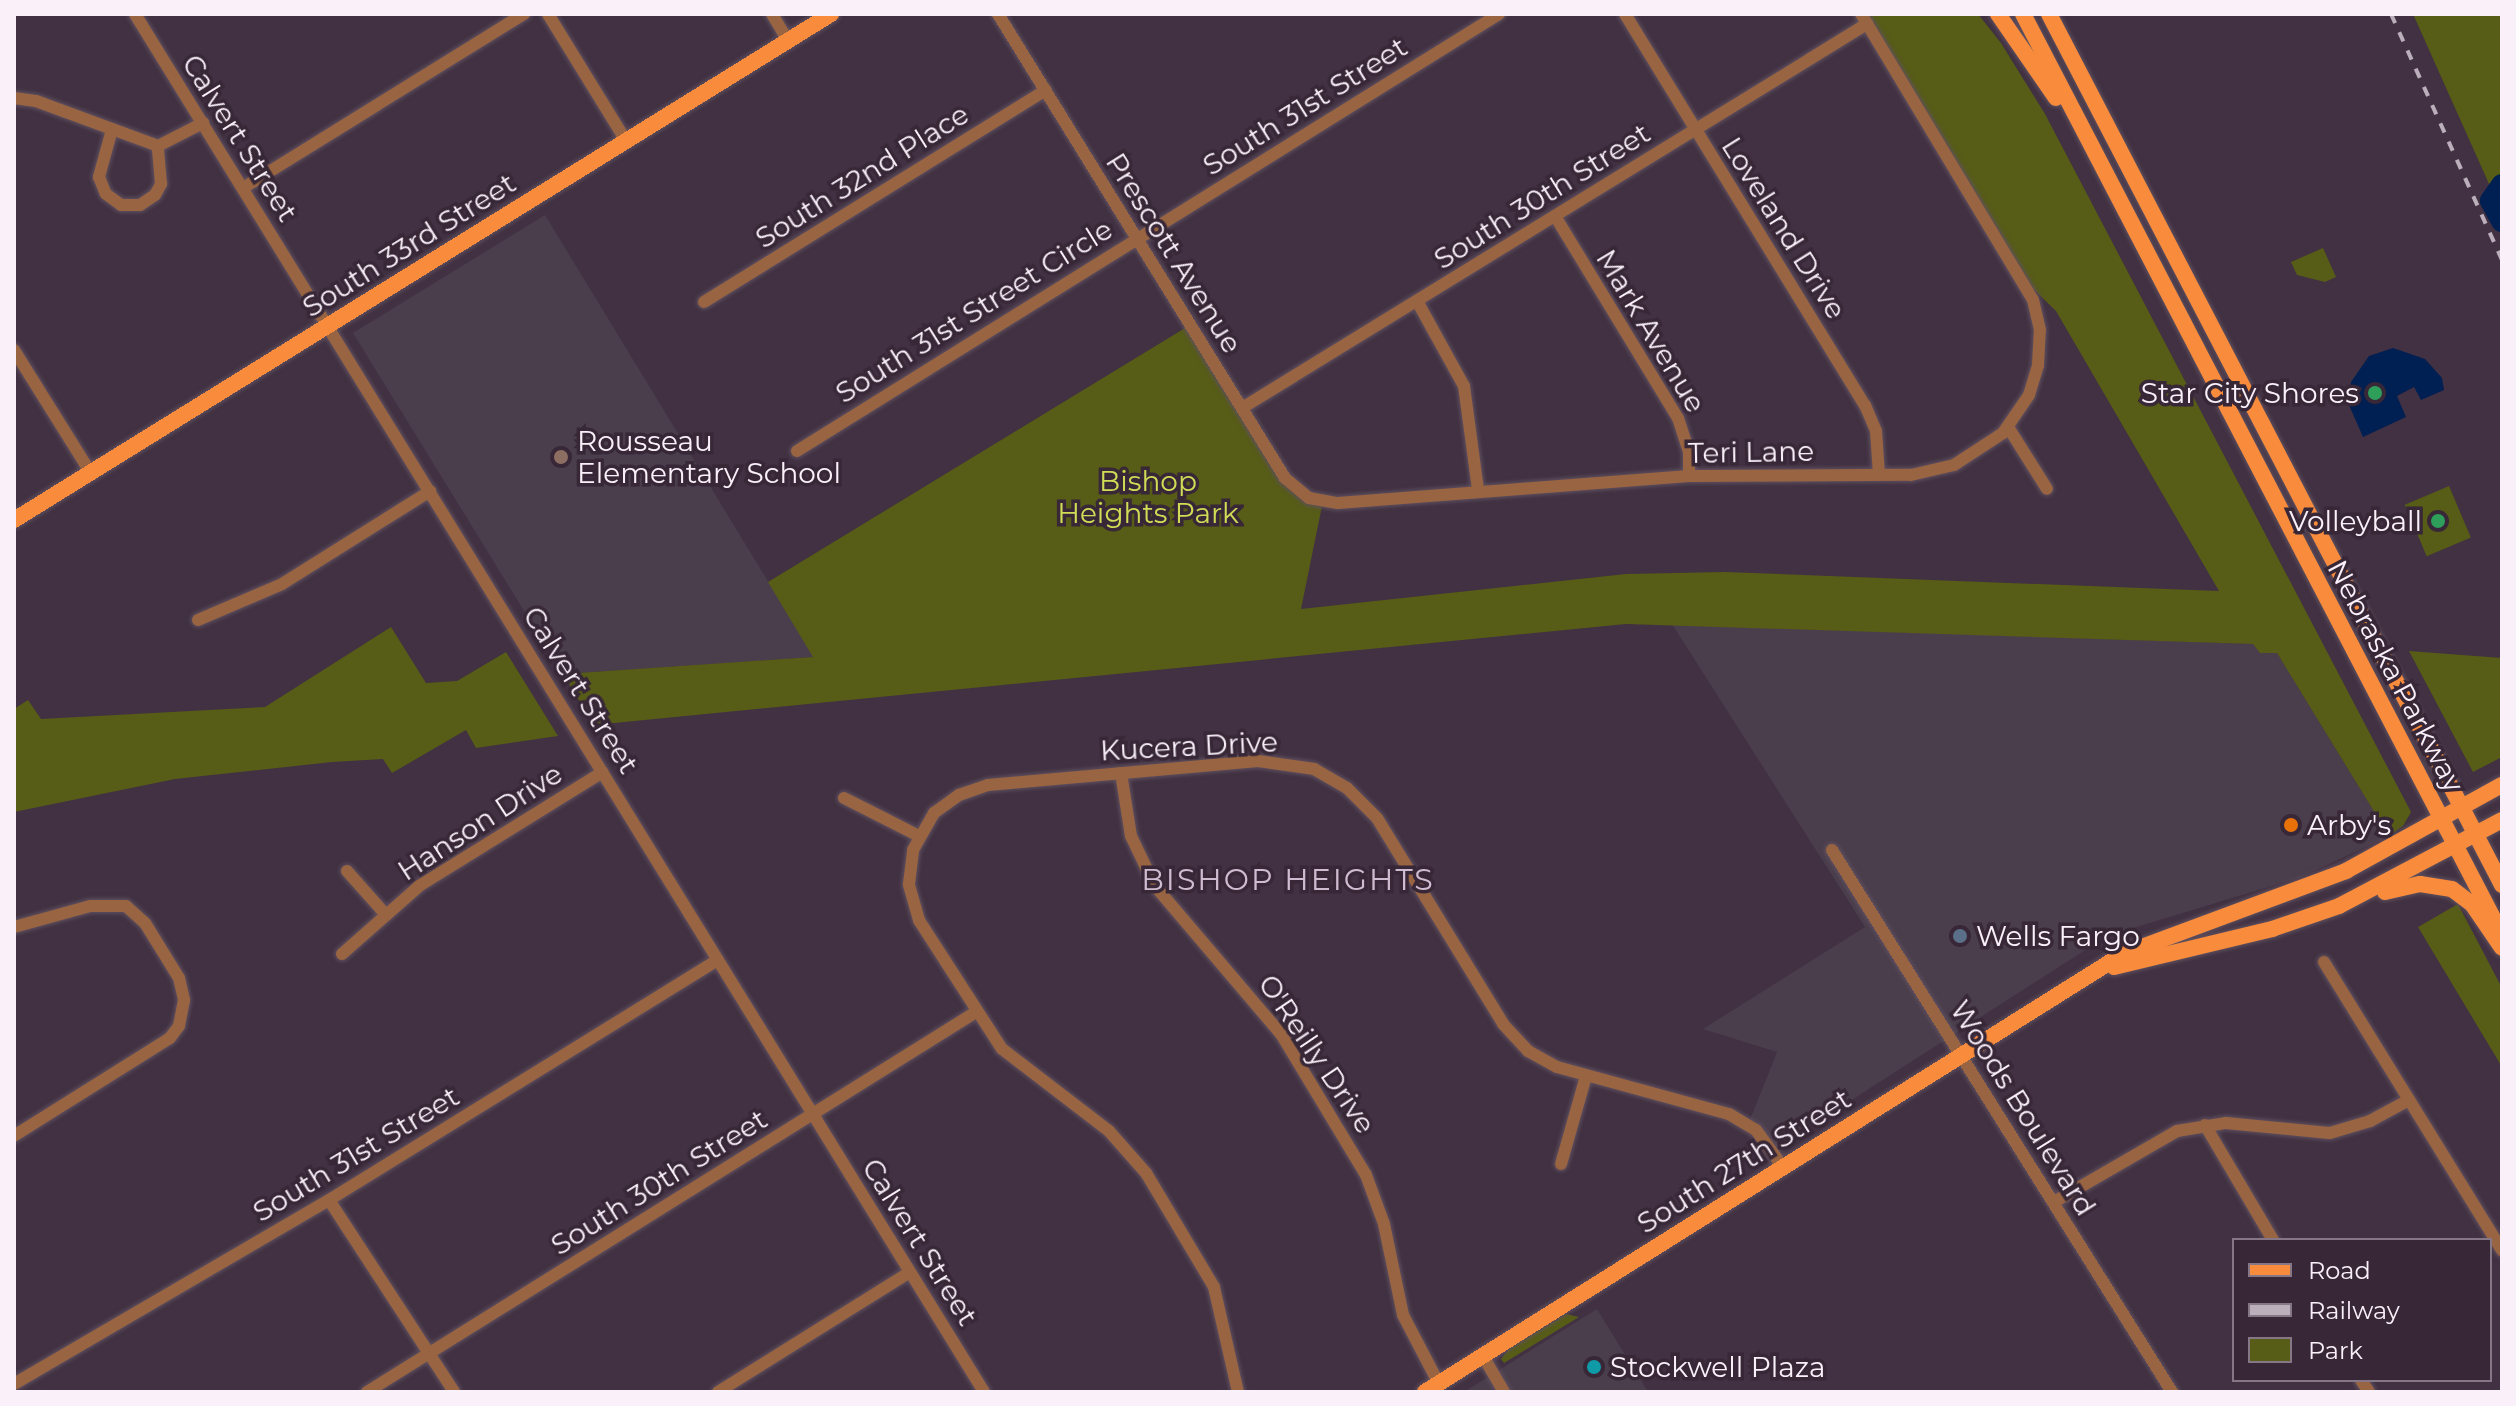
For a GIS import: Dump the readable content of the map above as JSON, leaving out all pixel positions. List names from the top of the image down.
{
  "streets": {
    "main road": ["South 33rd Street", "Nebraska Parkway", "South 27th Street"],
    "street": [
      "South 31st Street",
      "Calvert Street",
      "South 32nd Place",
      "South 30th Street",
      "Loveland Drive",
      "Prescott Avenue",
      "South 31st Street Circle",
      "Mark Avenue",
      "Teri Lane",
      "Kucera Drive",
      "Hanson Drive",
      "O'Reilly Drive",
      "Woods Boulevard"
    ]
  },
  "crossings": [
    ["South 31st Street", "Calvert Street"],
    ["South 31st Street", "Prescott Avenue"],
    ["South 31st Street", "South 31st Street Circle"],
    ["Calvert Street", "South 30th Street"],
    ["Calvert Street", "South 33rd Street"],
    ["Calvert Street", "Hanson Drive"],
    ["South 32nd Place", "Prescott Avenue"],
    ["South 30th Street", "Loveland Drive"],
    ["South 30th Street", "Prescott Avenue"],
    ["South 30th Street", "Mark Avenue"],
    ["South 30th Street", "Teri Lane"],
    ["Loveland Drive", "Teri Lane"],
    ["Prescott Avenue", "South 31st Street Circle"],
    ["Prescott Avenue", "Teri Lane"],
    ["Mark Avenue", "Teri Lane"],
    ["Nebraska Parkway", "South 27th Street"],
    ["Kucera Drive", "O'Reilly Drive"],
    ["Kucera Drive", "South 27th Street"],
    ["O'Reilly Drive", "South 27th Street"],
    ["Woods Boulevard", "South 27th Street"]
  ],
  "districts": ["BISHOP HEIGHTS"],
  "parks": ["Bishop Heights Park"],
  "places": [
    "Star City Shores",
    "Rousseau Elementary School",
    "Volleyball",
    "Arby's",
    "Wells Fargo",
    "Stockwell Plaza"
  ],
  "legend": ["Road", "Railway", "Park"]
}
